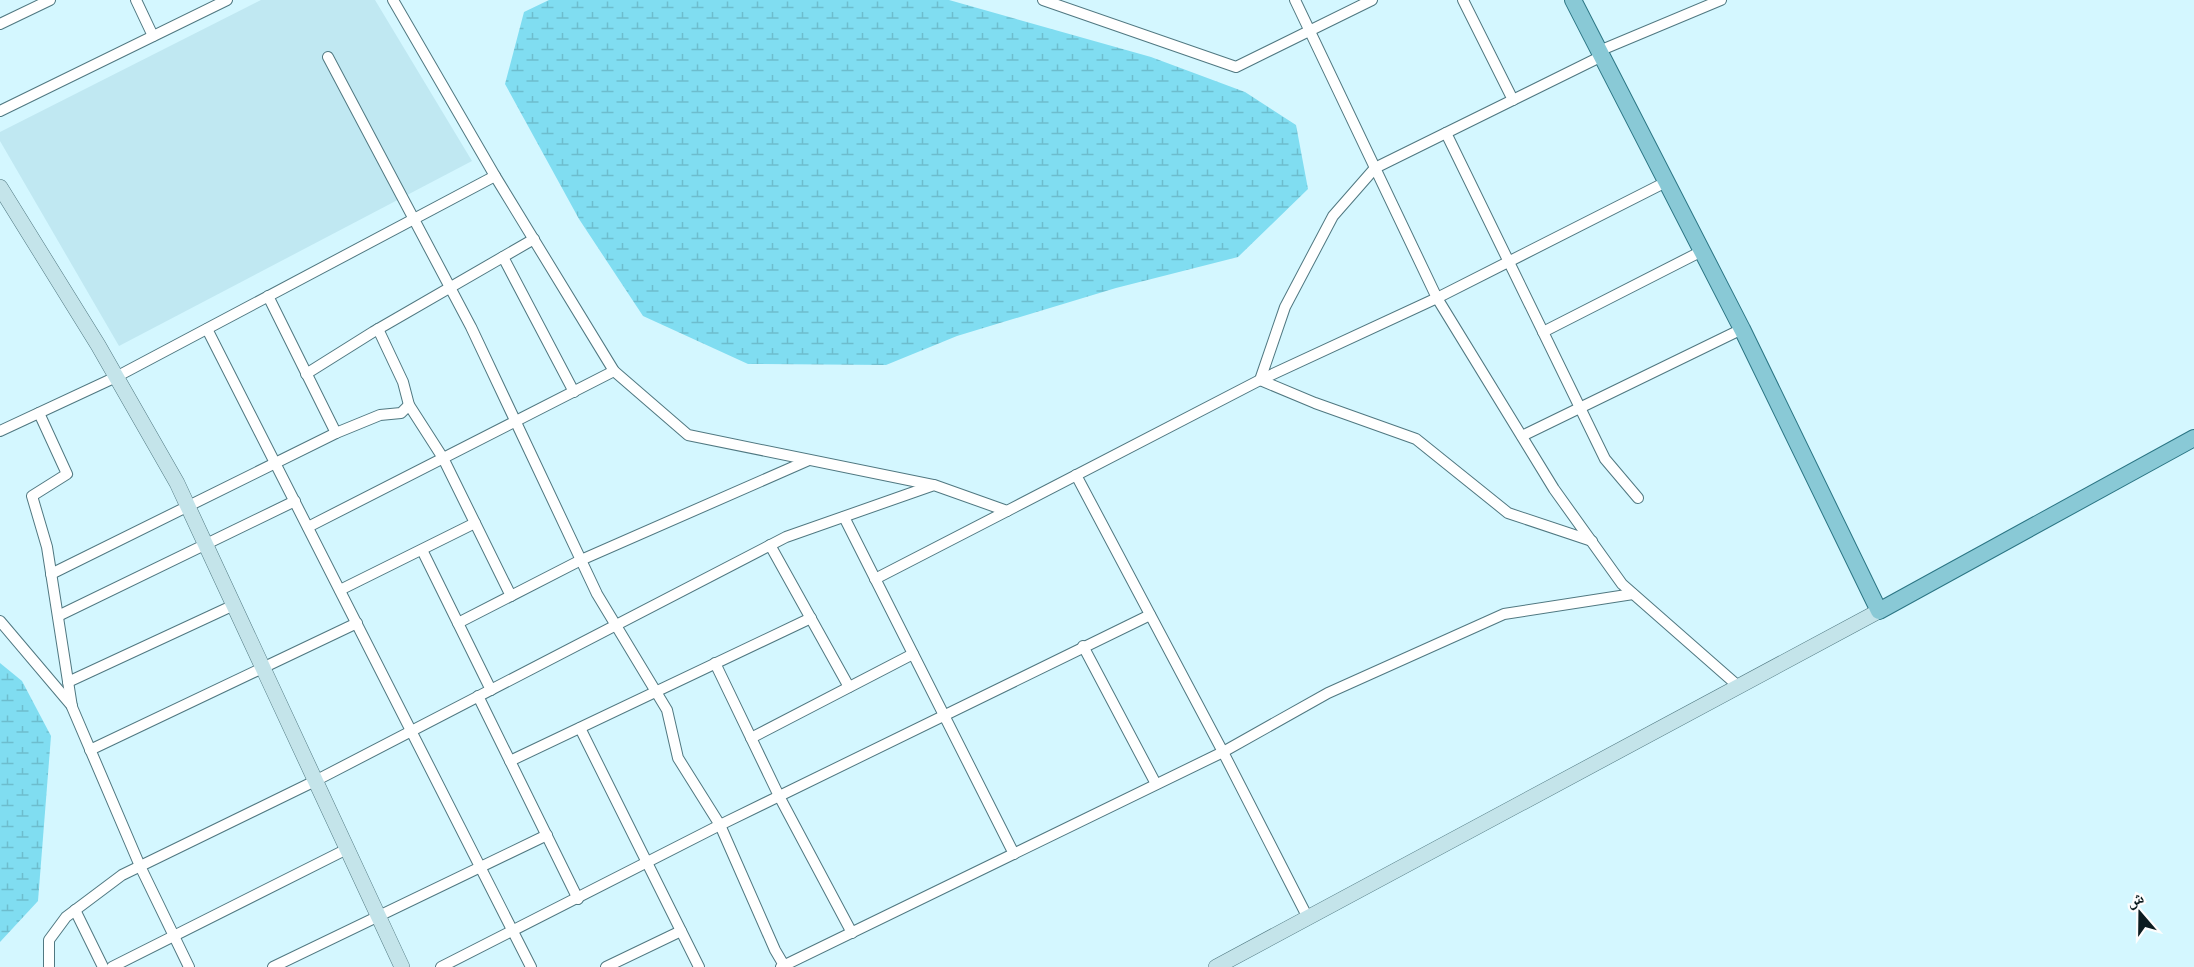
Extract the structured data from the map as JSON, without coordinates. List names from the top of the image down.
{
  "north": "top"
}
